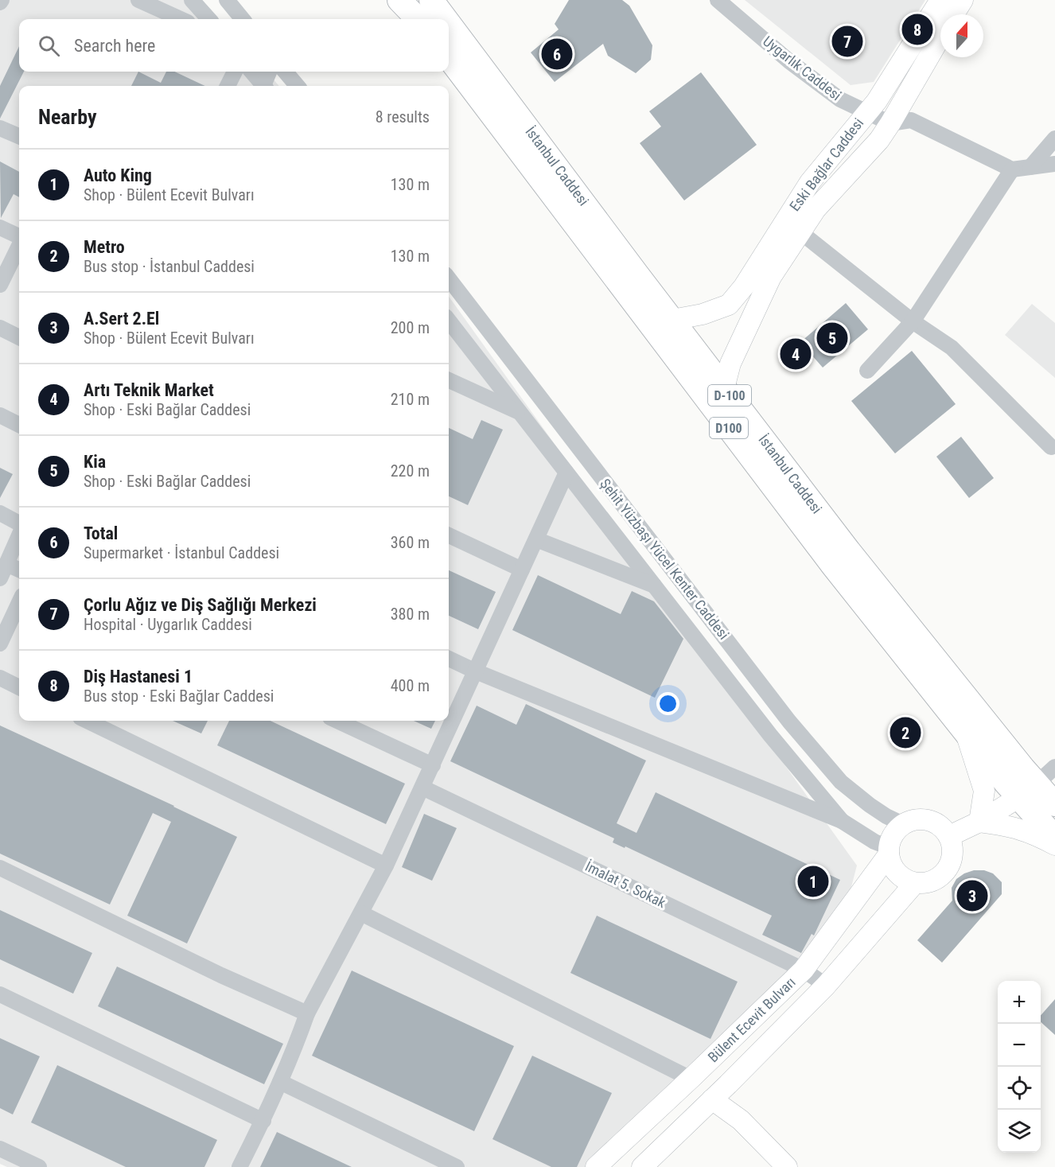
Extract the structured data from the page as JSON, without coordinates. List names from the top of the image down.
{
  "streets": {
    "highway": ["İstanbul Caddesi", "D-100", "D100"],
    "main road": ["Eski Bağlar Caddesi", "Bülent Ecevit Bulvarı"],
    "street": ["Uygarlık Caddesi", "Şehit Yüzbaşı Yücel Kenter Caddesi", "İmalat 5. Sokak"]
  },
  "crossings": [
    ["Uygarlık Caddesi", "Eski Bağlar Caddesi"],
    ["Eski Bağlar Caddesi", "İstanbul Caddesi"],
    ["Şehit Yüzbaşı Yücel Kenter Caddesi", "Bülent Ecevit Bulvarı"],
    ["İmalat 5. Sokak", "Bülent Ecevit Bulvarı"]
  ],
  "north": "top",
  "page": {
    "pins": [
      "8",
      "7",
      "6",
      "5",
      "4",
      "2",
      "1",
      "3"
    ],
    "search": "Search here",
    "heading": ["Nearby", "8 results"],
    "list": [
      {
        "mark": "1",
        "name": "Auto King",
        "note": "Shop · Bülent Ecevit Bulvarı",
        "value": "130 m"
      },
      {
        "mark": "2",
        "name": "Metro",
        "note": "Bus stop · İstanbul Caddesi",
        "value": "130 m"
      },
      {
        "mark": "3",
        "name": "A.Sert 2.El",
        "note": "Shop · Bülent Ecevit Bulvarı",
        "value": "200 m"
      },
      {
        "mark": "4",
        "name": "Artı Teknik Market",
        "note": "Shop · Eski Bağlar Caddesi",
        "value": "210 m"
      },
      {
        "mark": "5",
        "name": "Kia",
        "note": "Shop · Eski Bağlar Caddesi",
        "value": "220 m"
      },
      {
        "mark": "6",
        "name": "Total",
        "note": "Supermarket · İstanbul Caddesi",
        "value": "360 m"
      },
      {
        "mark": "7",
        "name": "Çorlu Ağız ve Diş Sağlığı Merkezi",
        "note": "Hospital · Uygarlık Caddesi",
        "value": "380 m"
      },
      {
        "mark": "8",
        "name": "Diş Hastanesi 1",
        "note": "Bus stop · Eski Bağlar Caddesi",
        "value": "400 m"
      }
    ],
    "map_buttons": ["+", "−"]
  }
}
